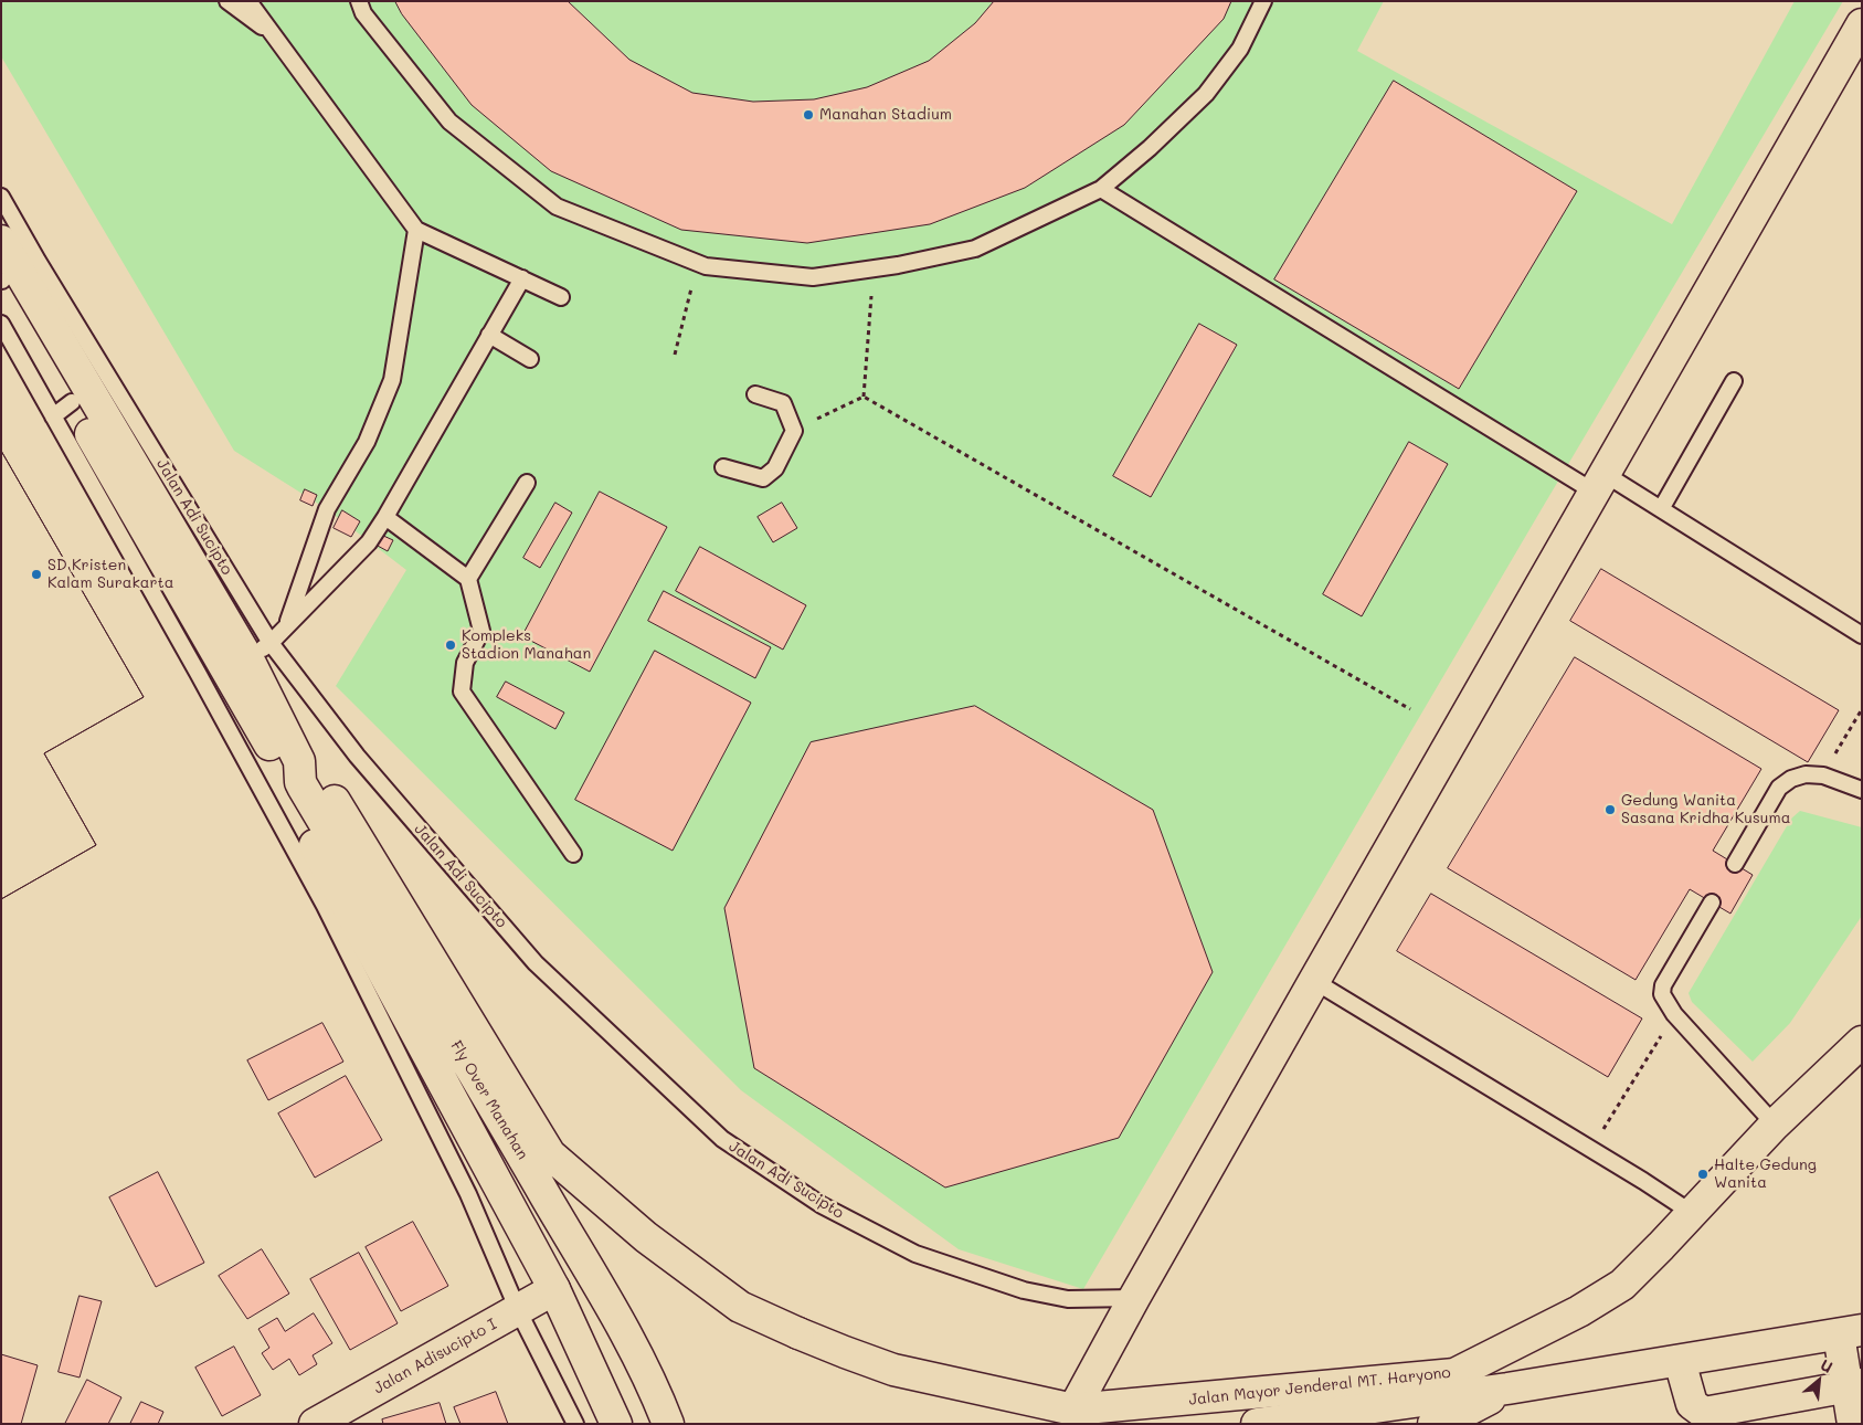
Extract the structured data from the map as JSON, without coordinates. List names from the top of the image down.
{
  "streets": {
    "main road": [
      "Jalan Adi Sucipto",
      "Fly Over Manahan",
      "Jalan Adisucipto I",
      "Jalan Mayor Jenderal MT. Haryono"
    ]
  },
  "crossings": [
    ["Jalan Adi Sucipto", "Fly Over Manahan"],
    ["Jalan Adi Sucipto", "Jalan Adisucipto I"],
    ["Jalan Adi Sucipto", "Jalan Mayor Jenderal MT. Haryono"]
  ],
  "places": [
    "Manahan Stadium",
    "SD Kristen Kalam Surakarta",
    "Kompleks Stadion Manahan",
    "Gedung Wanita Sasana Kridha Kusuma",
    "Halte Gedung Wanita"
  ],
  "north": "top right"
}
